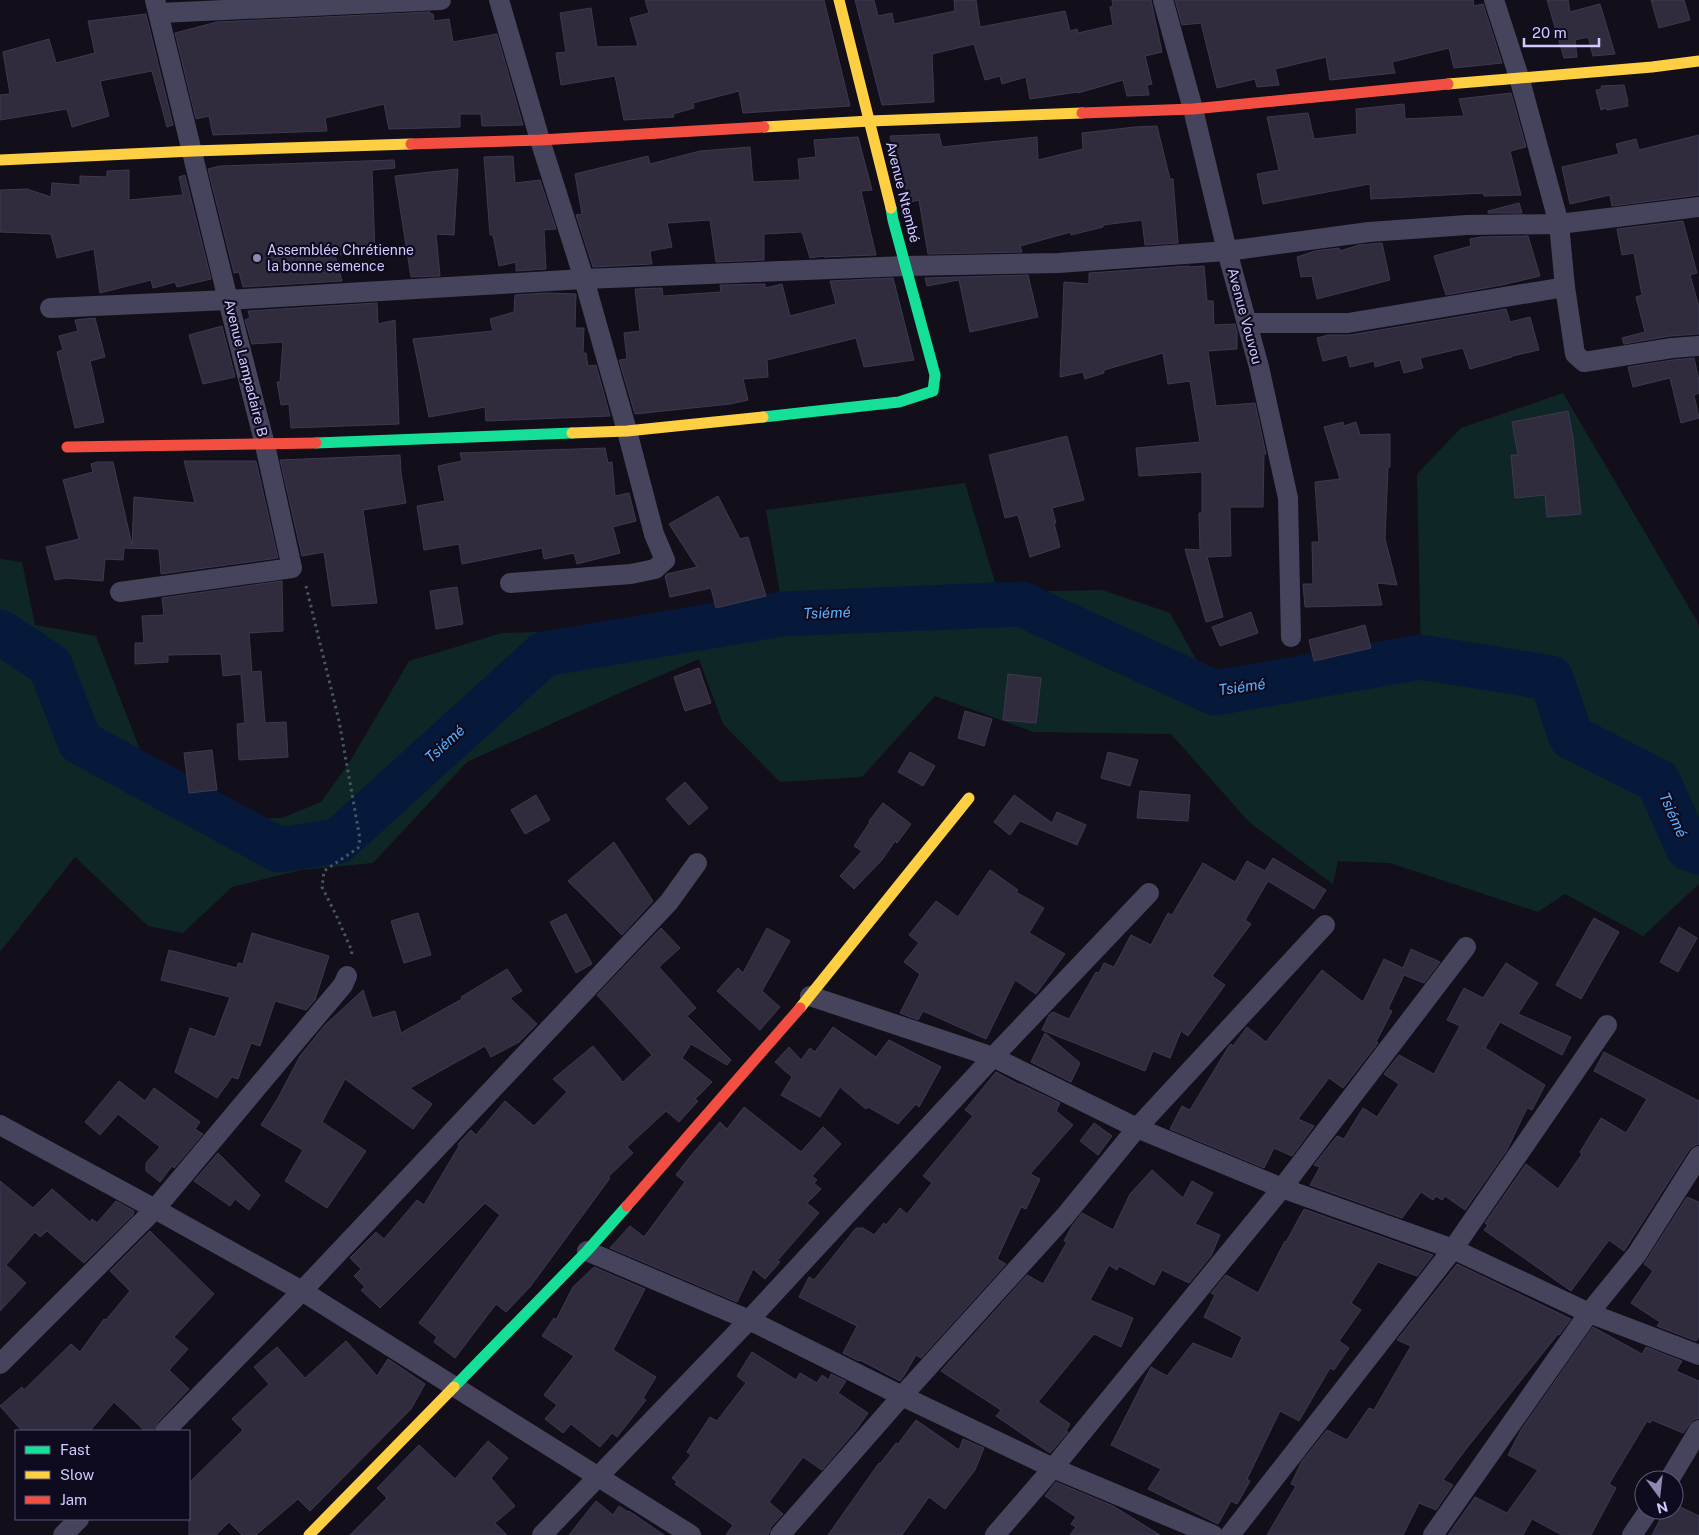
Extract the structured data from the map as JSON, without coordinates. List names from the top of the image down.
{
  "streets": {
    "street": ["Avenue Ntembé", "Avenue Vouvou", "Avenue Lampadaire B"]
  },
  "water": ["Tsiémé"],
  "places": ["Assemblée Chrétienne la bonne semence"],
  "legend": ["Fast", "Slow", "Jam"],
  "scale_bar": "20 m",
  "north": "bottom"
}
